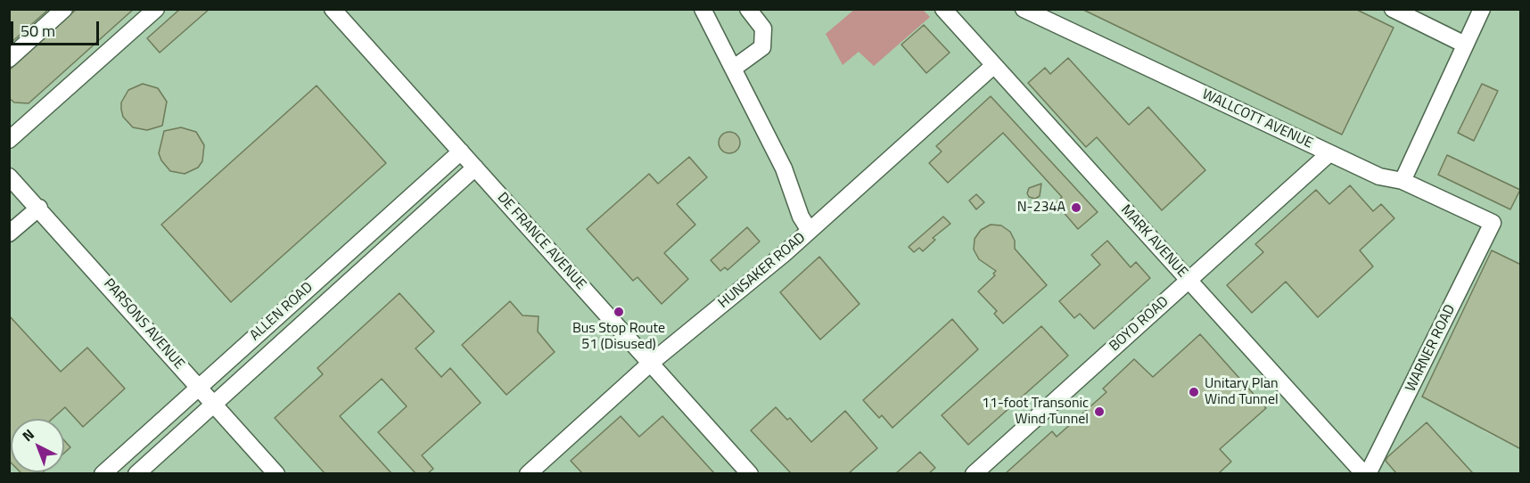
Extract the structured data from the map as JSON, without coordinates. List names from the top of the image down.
{
  "streets": {
    "street": [
      "WALLCOTT AVENUE",
      "DE FRANCE AVENUE",
      "MARK AVENUE",
      "HUNSAKER ROAD",
      "ALLEN ROAD",
      "PARSONS AVENUE",
      "BOYD ROAD",
      "WARNER ROAD"
    ]
  },
  "crossings": [
    ["WALLCOTT AVENUE", "BOYD ROAD"],
    ["WALLCOTT AVENUE", "WARNER ROAD"],
    ["DE FRANCE AVENUE", "HUNSAKER ROAD"],
    ["DE FRANCE AVENUE", "ALLEN ROAD"],
    ["MARK AVENUE", "HUNSAKER ROAD"],
    ["MARK AVENUE", "BOYD ROAD"],
    ["ALLEN ROAD", "PARSONS AVENUE"]
  ],
  "places": [
    "N-234A",
    "Bus Stop Route 51 (Disused)",
    "Unitary Plan Wind Tunnel",
    "11-foot Transonic Wind Tunnel"
  ],
  "scale_bar": "50 m",
  "north": "top left"
}
